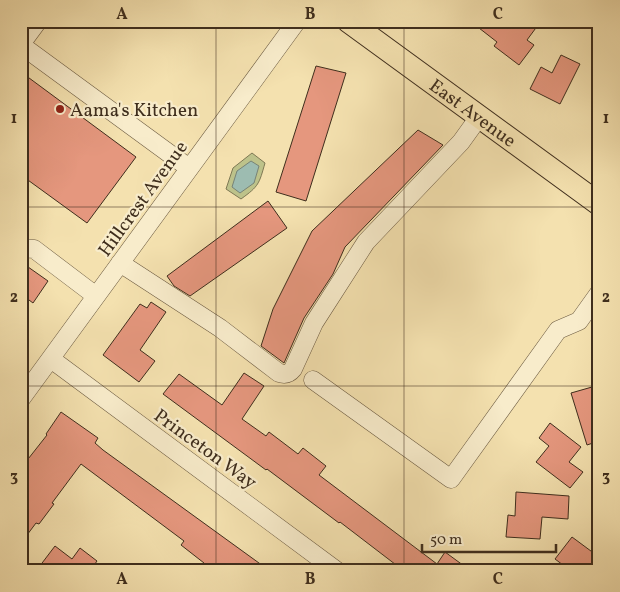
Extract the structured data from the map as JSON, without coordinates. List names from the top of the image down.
{
  "streets": {
    "main road": ["East Avenue"],
    "street": ["Hillcrest Avenue", "Princeton Way"]
  },
  "crossings": [
    ["Hillcrest Avenue", "Princeton Way"]
  ],
  "places": ["Aama's Kitchen"],
  "scale_bar": "50 m",
  "grid": {
    "columns": ["A", "B", "C"],
    "rows": ["1", "2", "3"]
  }
}
